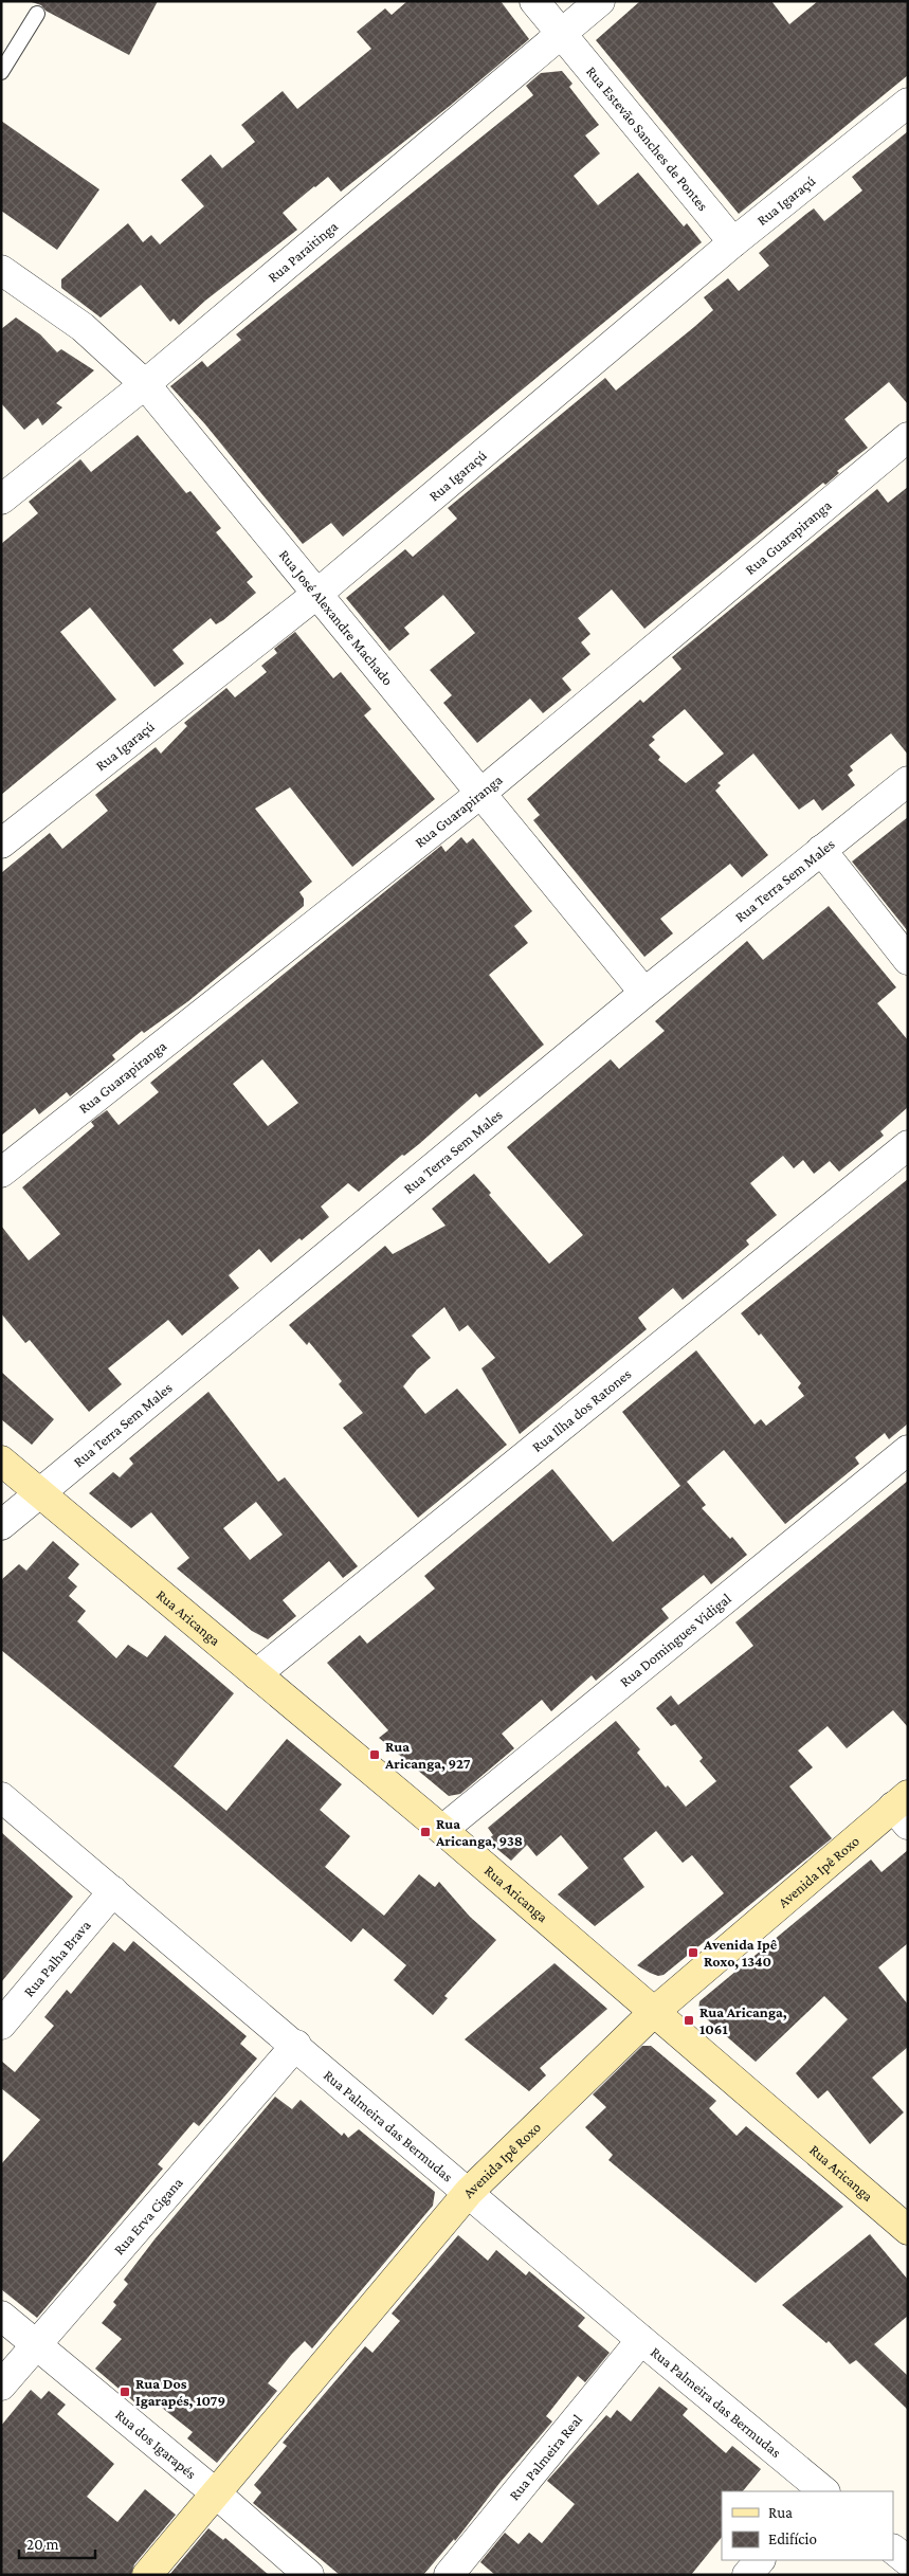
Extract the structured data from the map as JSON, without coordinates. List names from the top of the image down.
{
  "streets": {
    "street": [
      "Rua Estevão Sanches de Pontes",
      "Rua Igaraçú",
      "Rua Paraitinga",
      "Rua Guarapiranga",
      "Rua José Alexandre Machado",
      "Rua Terra Sem Males",
      "Rua Ilha dos Ratones",
      "Rua Aricanga",
      "Rua Domingues Vidigal",
      "Avenida Ipê Roxo",
      "Rua Palha Brava",
      "Rua Palmeira das Bermudas",
      "Rua Erva Cigana",
      "Rua dos Igarapés",
      "Rua Palmeira Real"
    ]
  },
  "crossings": [
    ["Rua Estevão Sanches de Pontes", "Rua Igaraçú"],
    ["Rua Estevão Sanches de Pontes", "Rua Paraitinga"],
    ["Rua Igaraçú", "Rua José Alexandre Machado"],
    ["Rua Paraitinga", "Rua José Alexandre Machado"],
    ["Rua Guarapiranga", "Rua José Alexandre Machado"],
    ["Rua José Alexandre Machado", "Rua Terra Sem Males"],
    ["Rua Terra Sem Males", "Rua Aricanga"],
    ["Rua Ilha dos Ratones", "Rua Aricanga"],
    ["Rua Aricanga", "Rua Domingues Vidigal"],
    ["Rua Aricanga", "Avenida Ipê Roxo"],
    ["Avenida Ipê Roxo", "Rua Palmeira das Bermudas"],
    ["Avenida Ipê Roxo", "Rua dos Igarapés"],
    ["Rua Palha Brava", "Rua Palmeira das Bermudas"],
    ["Rua Palmeira das Bermudas", "Rua Erva Cigana"],
    ["Rua Palmeira das Bermudas", "Rua Palmeira Real"],
    ["Rua Erva Cigana", "Rua dos Igarapés"]
  ],
  "places": {
    "transit": [
      "Rua Aricanga, 927",
      "Rua Aricanga, 938",
      "Avenida Ipê Roxo, 1340",
      "Rua Aricanga, 1061",
      "Rua Dos Igarapés, 1079"
    ]
  },
  "legend": ["Rua", "Edifício"],
  "scale_bar": "20 m"
}
